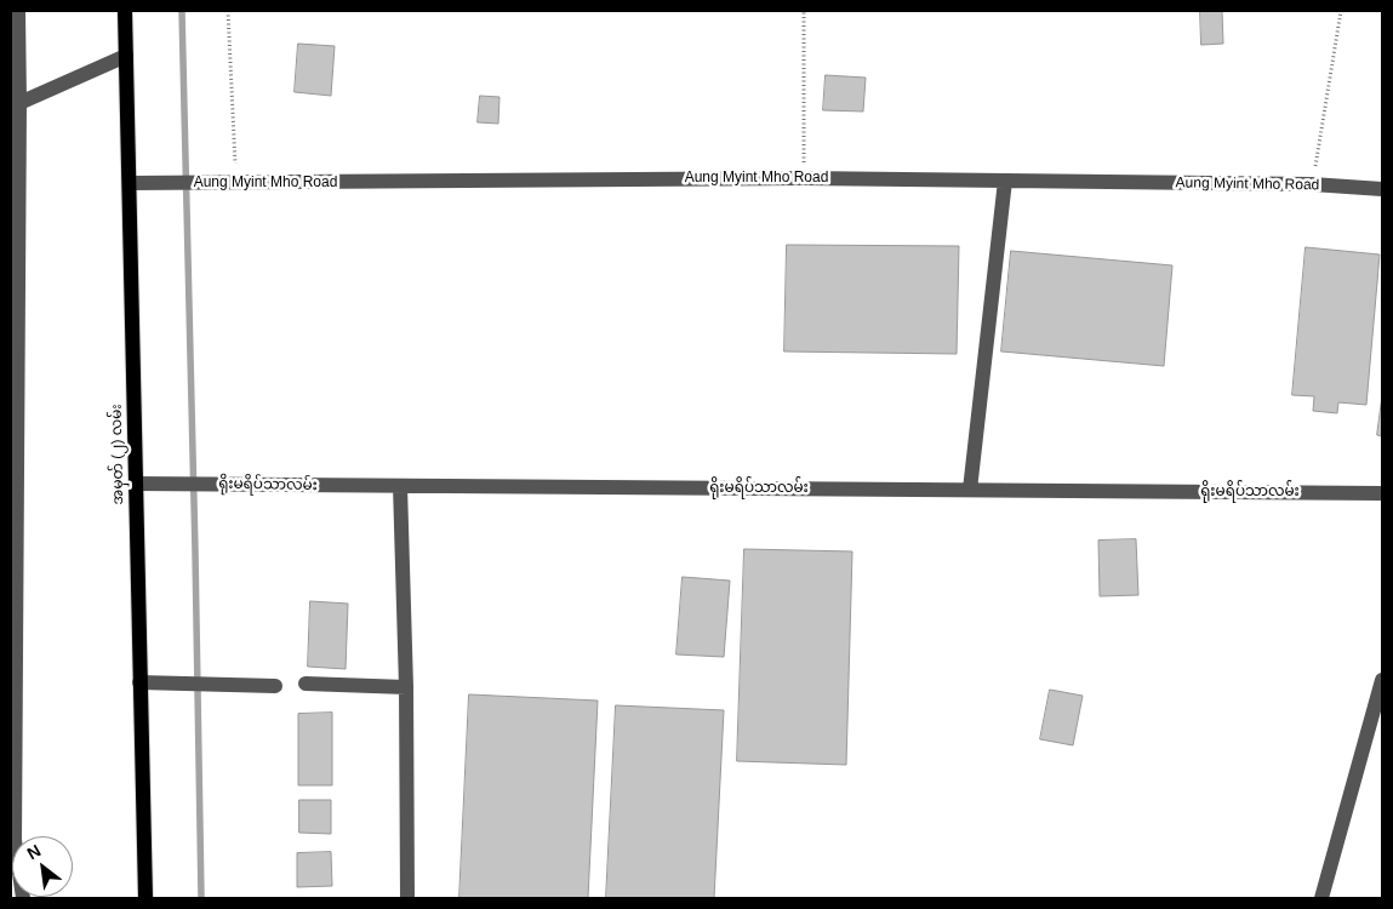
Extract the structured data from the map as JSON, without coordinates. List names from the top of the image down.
{
  "streets": {
    "main road": ["အမှတ် (၂) လမ်း"],
    "street": ["Aung Myint Mho Road", "ရိုးမရိပ်သာလမ်း"]
  },
  "crossings": [
    ["Aung Myint Mho Road", "အမှတ် (၂) လမ်း"],
    ["အမှတ် (၂) လမ်း", "ရိုးမရိပ်သာလမ်း"]
  ],
  "north": "top left"
}
